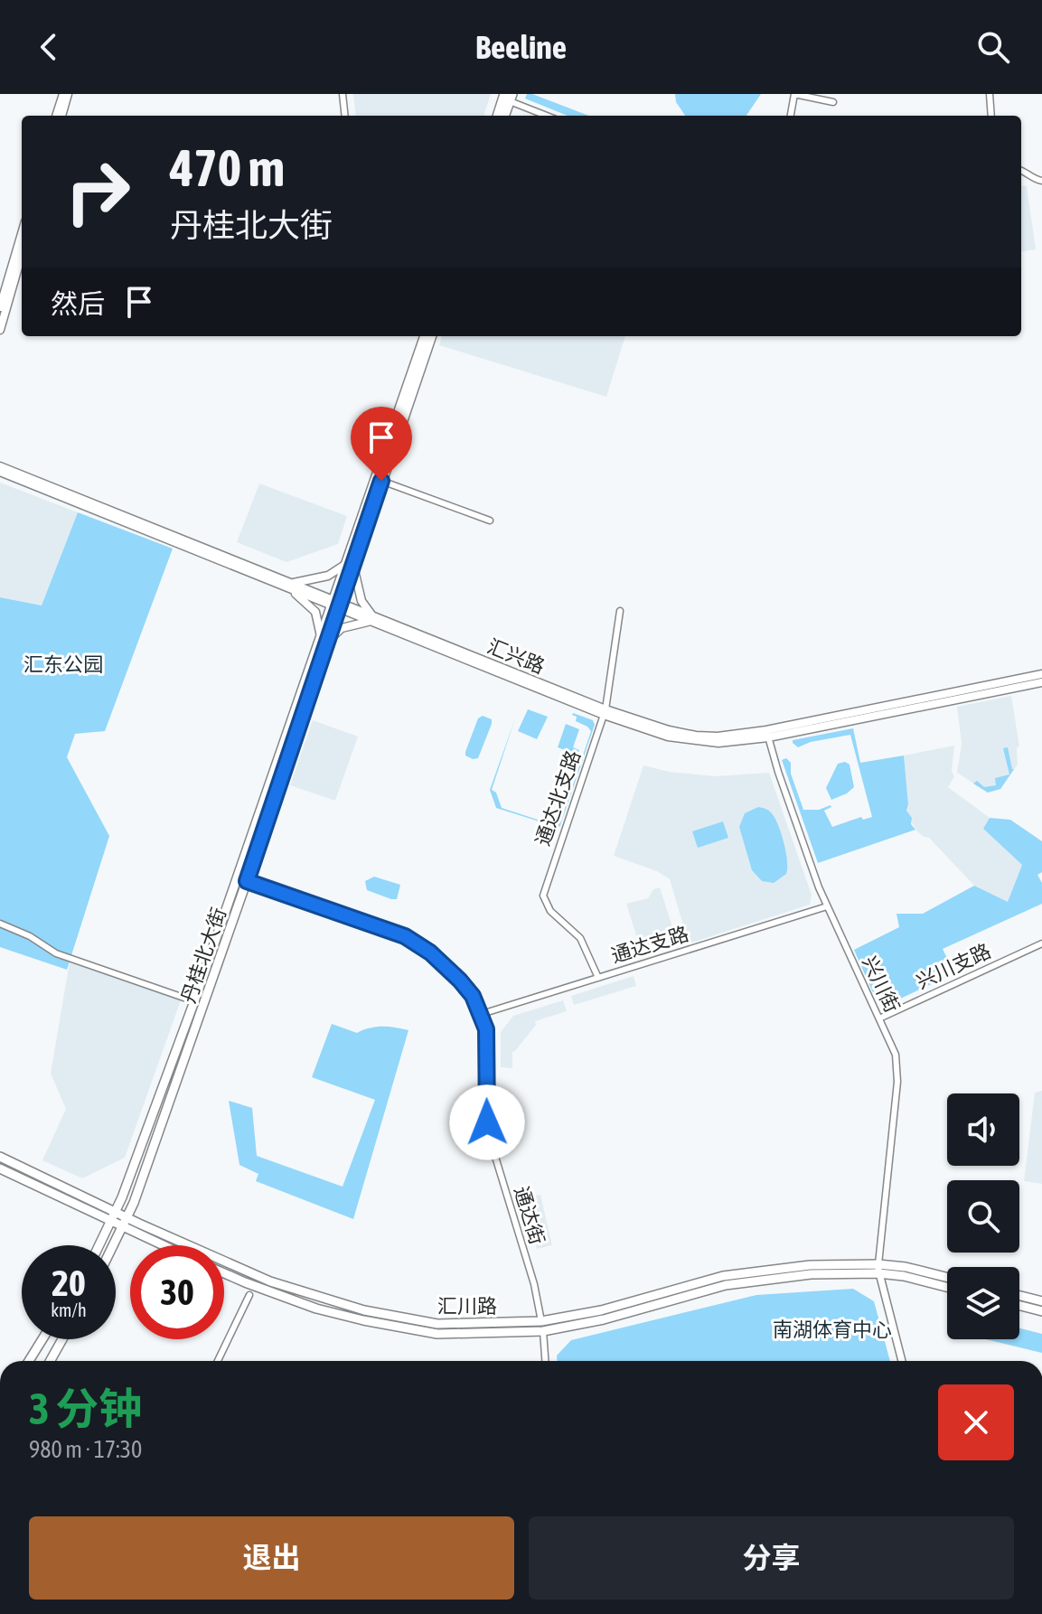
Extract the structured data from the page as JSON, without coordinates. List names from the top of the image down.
{
  "streets": {
    "main road": ["汇兴路", "丹桂北大街", "汇川路"],
    "street": [
      "通达北支路",
      "通达支路",
      "兴川支路",
      "兴川街",
      "通达街"
    ]
  },
  "crossings": [
    ["汇兴路", "通达北支路"],
    ["汇兴路", "丹桂北大街"],
    ["汇兴路", "兴川街"],
    ["通达北支路", "通达支路"],
    ["通达支路", "兴川街"],
    ["通达支路", "通达街"],
    ["丹桂北大街", "通达街"],
    ["丹桂北大街", "汇川路"],
    ["兴川支路", "兴川街"],
    ["兴川街", "汇川路"],
    ["通达街", "汇川路"]
  ],
  "parks": ["汇东公园", "南湖体育中心"],
  "page": {
    "header": "Beeline",
    "turn": ["470 m", "丹桂北大街"],
    "then": "然后",
    "speed": "20 km/h",
    "limit": "30",
    "heading": ["3 分钟", "980 m · 17:30"],
    "buttons": ["退出", "分享"]
  }
}
